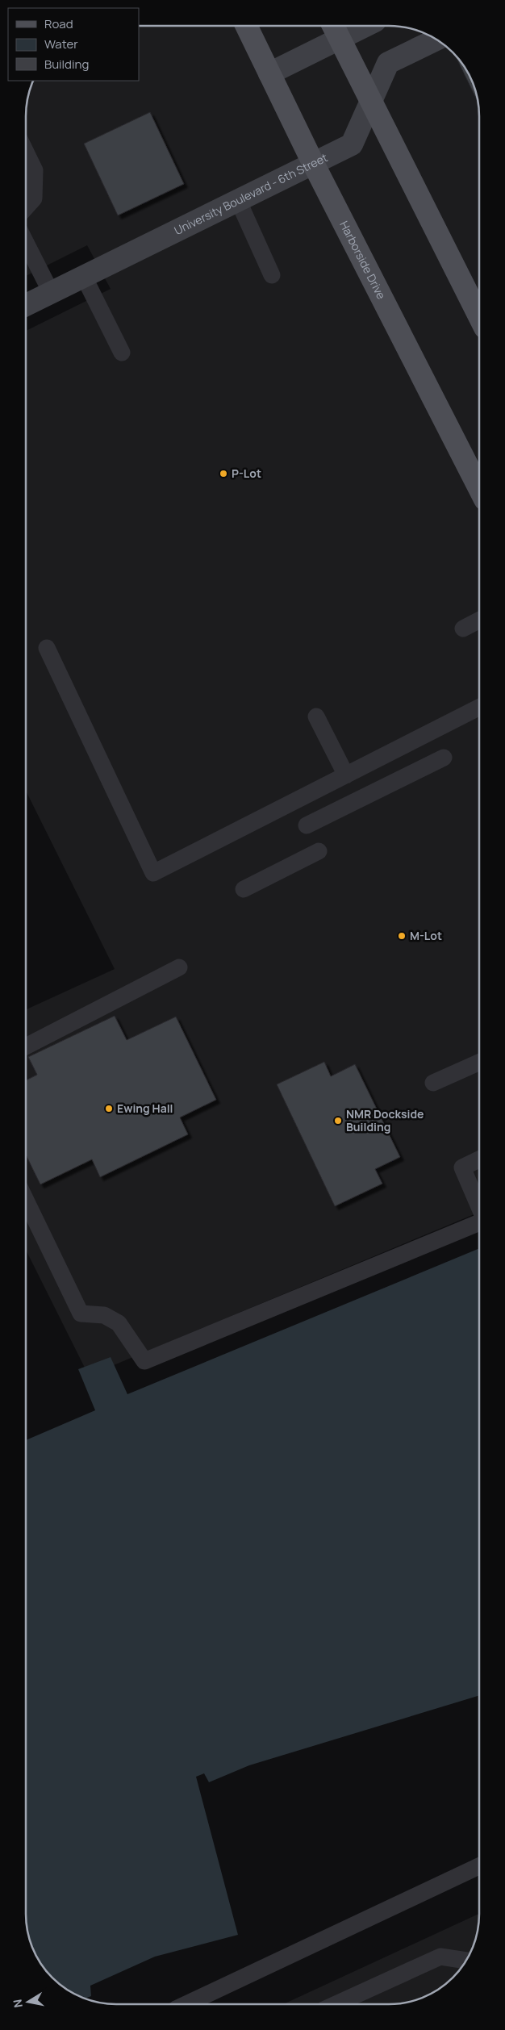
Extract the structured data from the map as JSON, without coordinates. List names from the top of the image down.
{
  "streets": {
    "main road": ["Harborside Drive"],
    "street": ["University Boulevard - 6th Street"]
  },
  "crossings": [
    ["University Boulevard - 6th Street", "Harborside Drive"]
  ],
  "places": [
    "P-Lot",
    "M-Lot",
    "Ewing Hall",
    "NMR Dockside Building"
  ],
  "legend": ["Road", "Water", "Building"],
  "north": "left"
}
